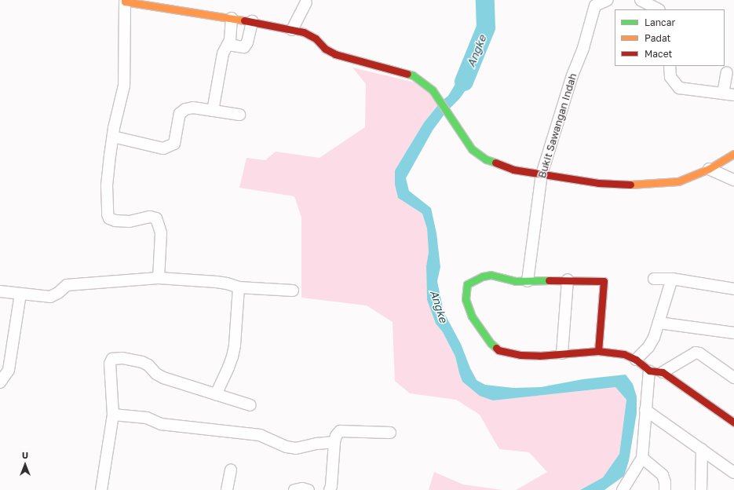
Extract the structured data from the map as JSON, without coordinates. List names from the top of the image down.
{
  "streets": {
    "street": ["Bukit Sawangan Indah"]
  },
  "water": ["Angke"],
  "legend": ["Lancar", "Padat", "Macet"],
  "north": "top"
}
